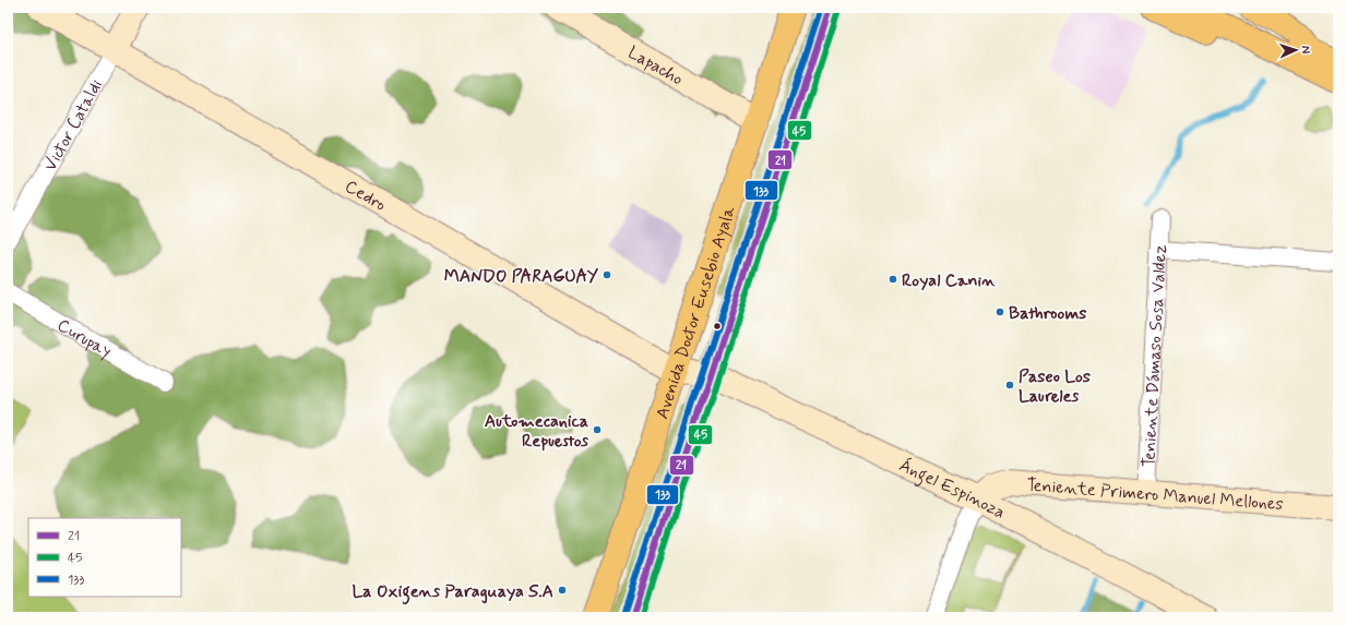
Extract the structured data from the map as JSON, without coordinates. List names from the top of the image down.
{
  "streets": {
    "highway": ["Avenida Doctor Eusebio Ayala"],
    "street": [
      "Lapacho",
      "Victor Cataldi",
      "Cedro",
      "Curupay",
      "Teniente Dámaso Sosa Valdez",
      "Ángel Espinoza",
      "Teniente Primero Manuel Mellones"
    ]
  },
  "crossings": [
    ["Lapacho", "Avenida Doctor Eusebio Ayala"],
    ["Victor Cataldi", "Cedro"],
    ["Cedro", "Avenida Doctor Eusebio Ayala"],
    ["Cedro", "Ángel Espinoza"],
    ["Avenida Doctor Eusebio Ayala", "Ángel Espinoza"],
    ["Teniente Dámaso Sosa Valdez", "Teniente Primero Manuel Mellones"],
    ["Ángel Espinoza", "Teniente Primero Manuel Mellones"]
  ],
  "places": [
    "MANDO PARAGUAY",
    "Royal Canin",
    "Bathrooms",
    "Paseo Los Laureles",
    "Automecanica Repuestos",
    "La Oxigens Paraguaya S.A"
  ],
  "lines": ["transit line 21", "transit line 133", "transit line 45"],
  "legend": ["21", "45", "133"],
  "north": "right"
}
